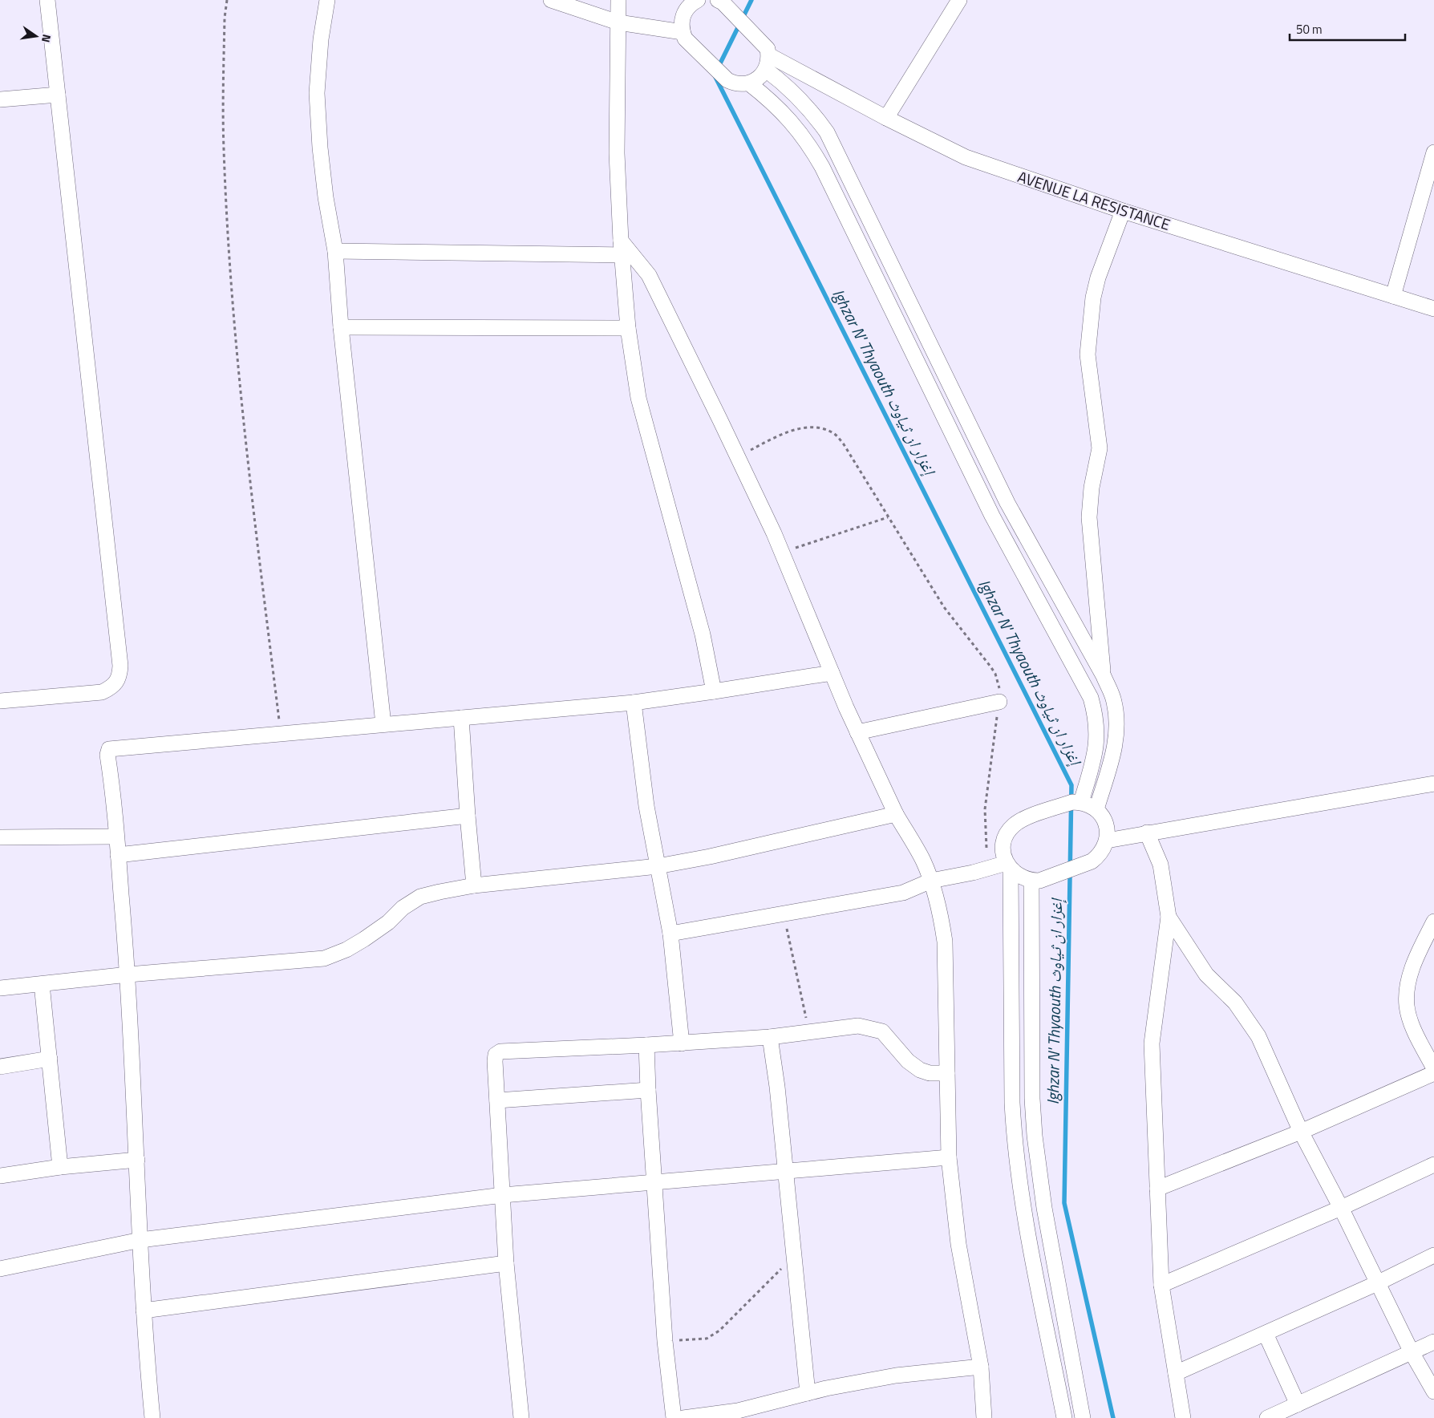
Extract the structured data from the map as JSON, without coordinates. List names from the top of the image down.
{
  "streets": {
    "street": ["AVENUE LA RESISTANCE"]
  },
  "water": ["Ighzar N' Thyaouth إغزار ان ثياوث"],
  "scale_bar": "50 m",
  "north": "right"
}
